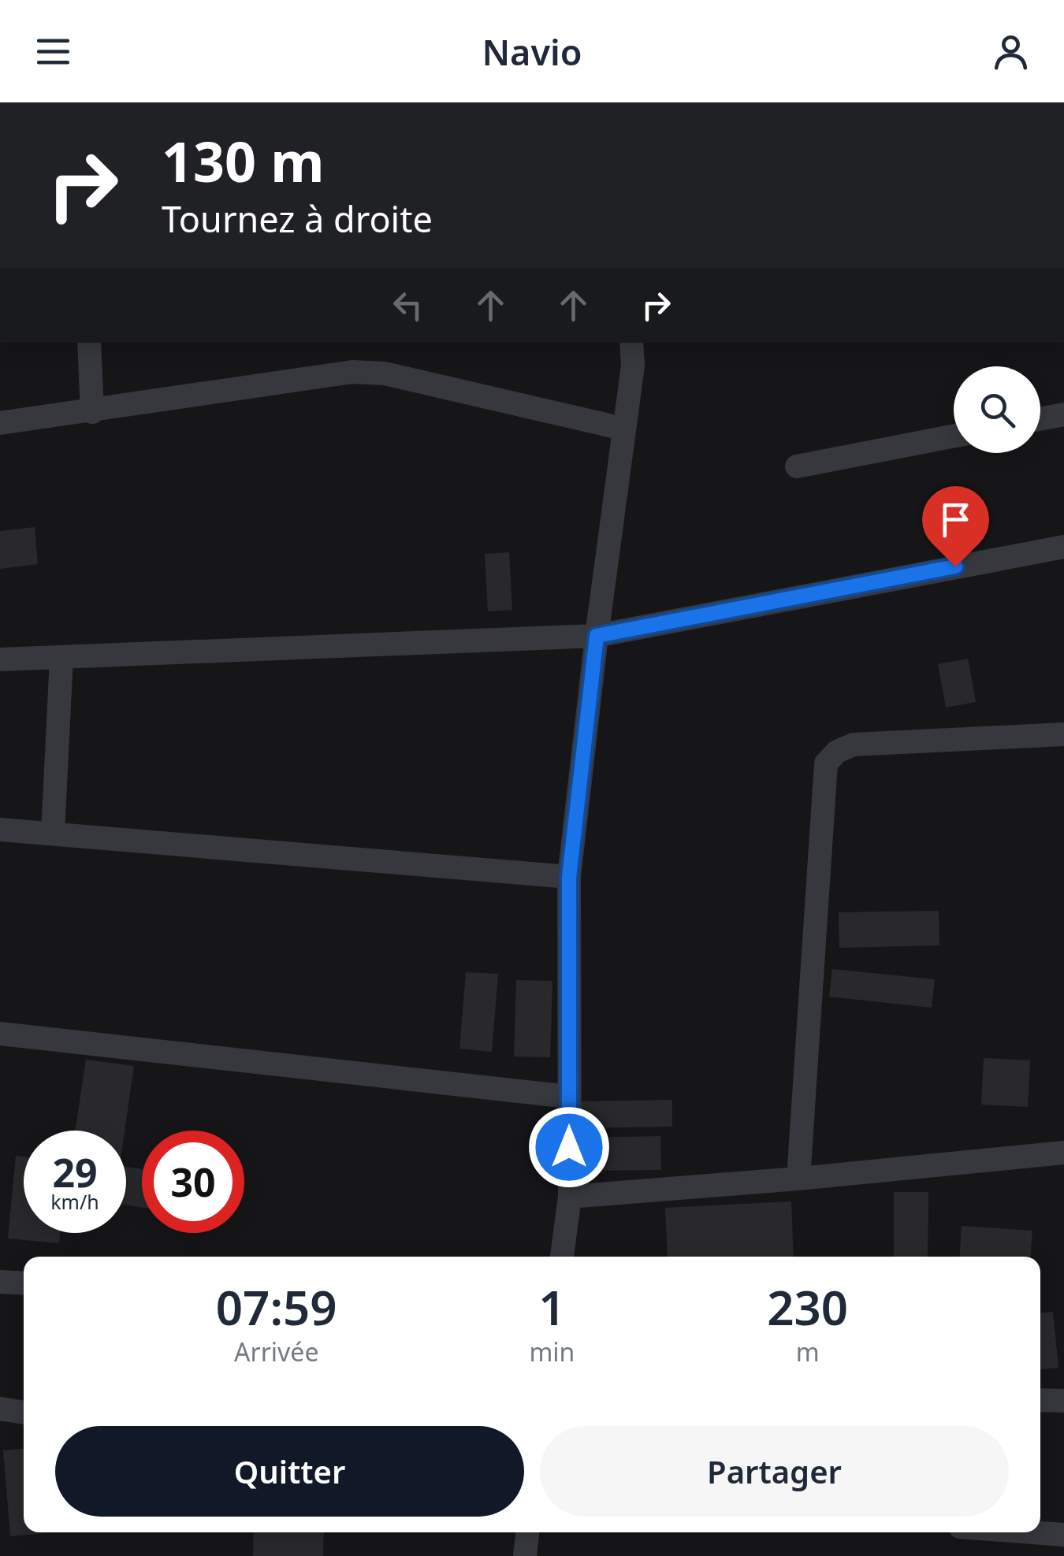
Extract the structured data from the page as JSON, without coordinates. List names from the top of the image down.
{
  "page": {
    "header": "Navio",
    "turn": ["130 m", "Tournez à droite"],
    "speed": "29 km/h",
    "limit": "30",
    "eta": [
      "07:59",
      "Arrivée",
      "1",
      "min",
      "230",
      "m"
    ],
    "buttons": ["Quitter", "Partager"]
  }
}
